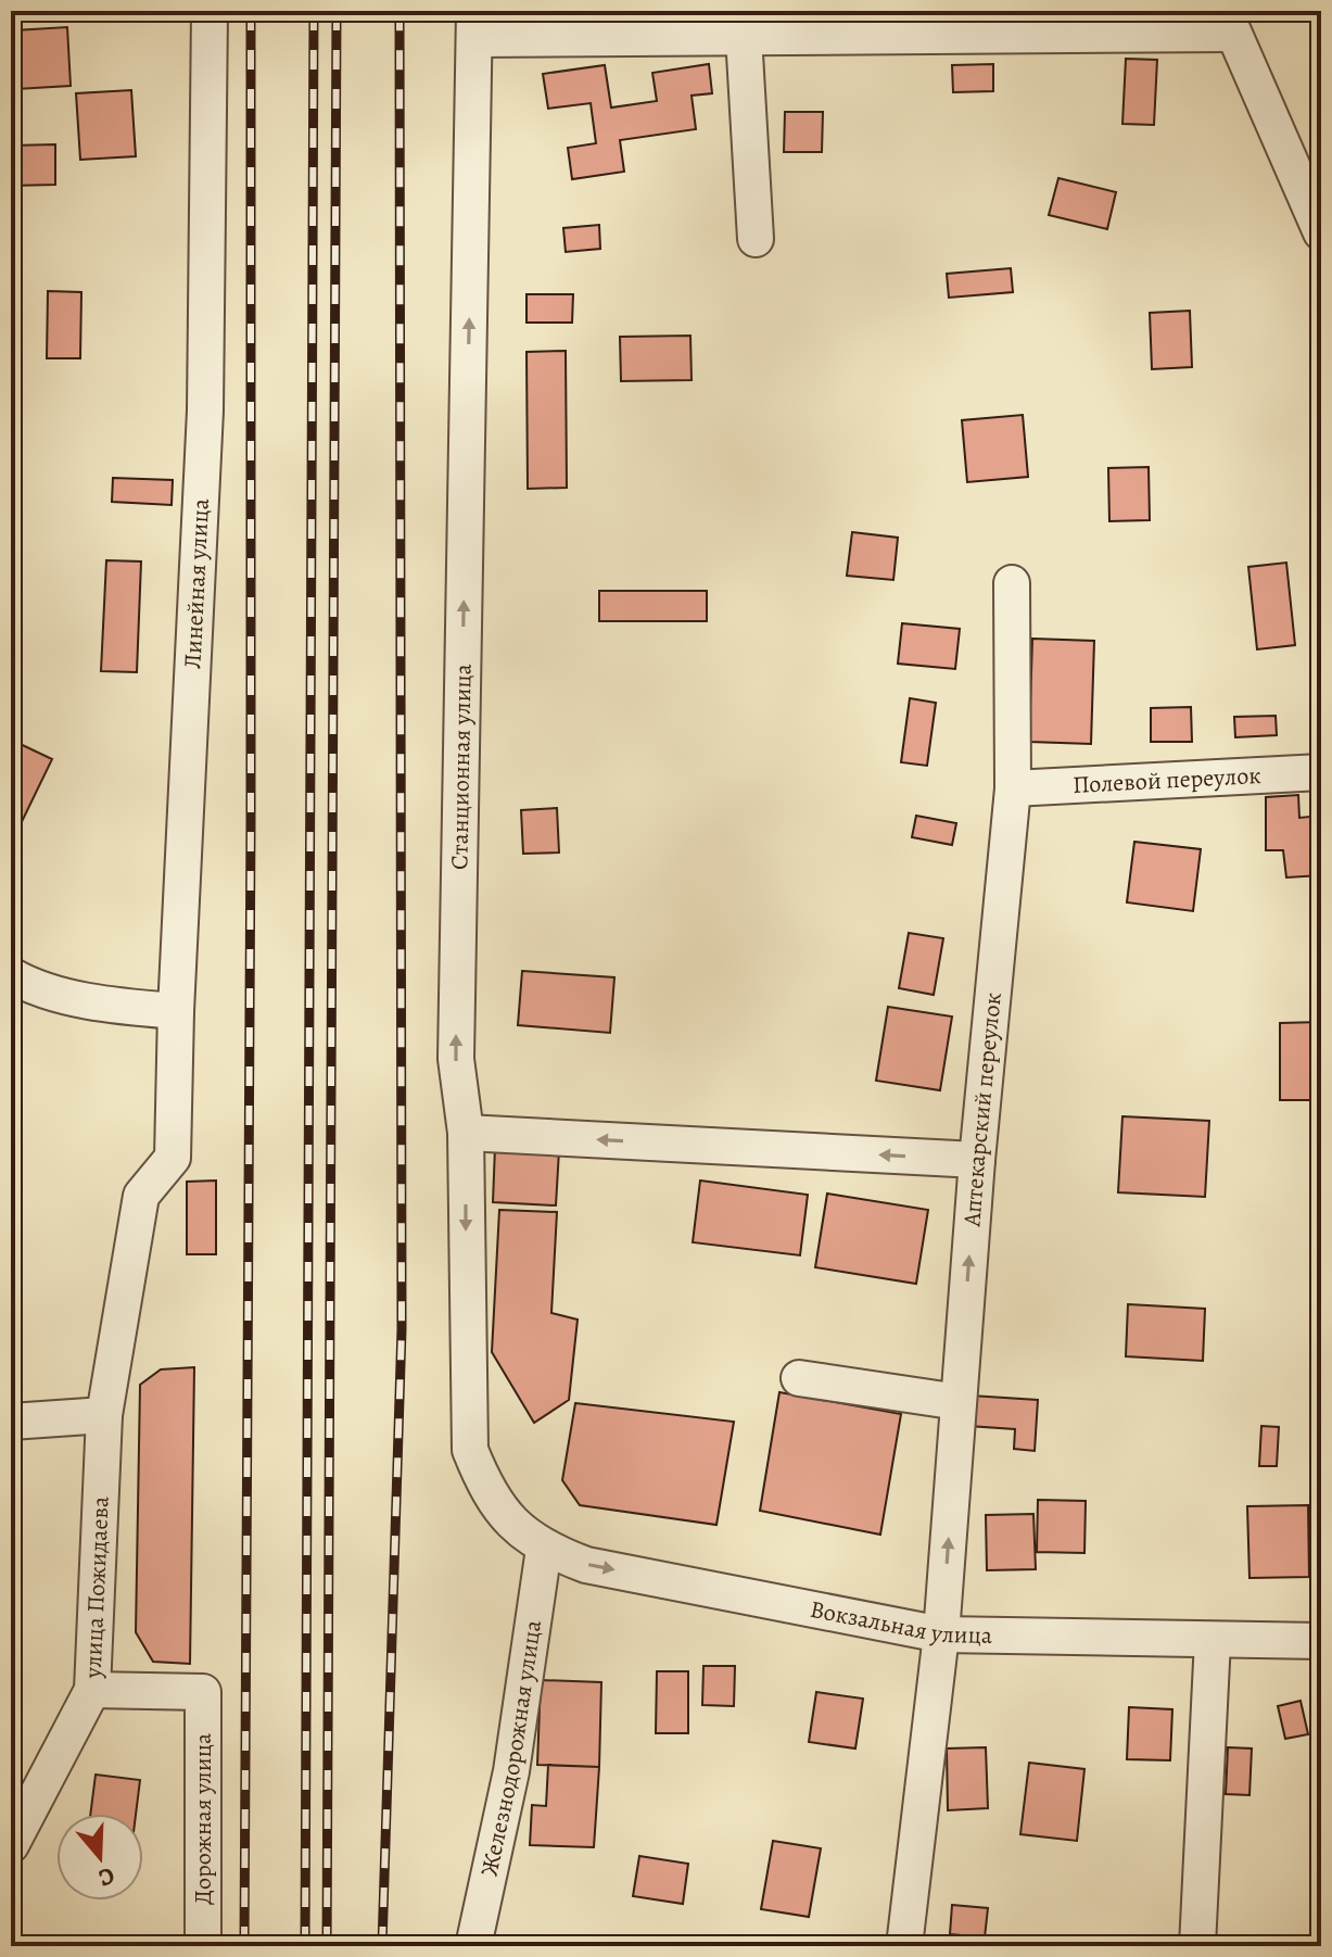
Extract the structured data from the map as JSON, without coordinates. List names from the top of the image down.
{
  "streets": {
    "street": [
      "Линейная улица",
      "Станционная улица",
      "Полевой переулок",
      "Аптекарский переулок",
      "улица Пожидаева",
      "Вокзальная улица",
      "Железнодорожная улица",
      "Дорожная улица"
    ]
  },
  "crossings": [
    ["Линейная улица", "улица Пожидаева"],
    ["Станционная улица", "Вокзальная улица"],
    ["Полевой переулок", "Аптекарский переулок"],
    ["Аптекарский переулок", "Вокзальная улица"],
    ["улица Пожидаева", "Дорожная улица"],
    ["Вокзальная улица", "Железнодорожная улица"]
  ],
  "north": "bottom"
}
